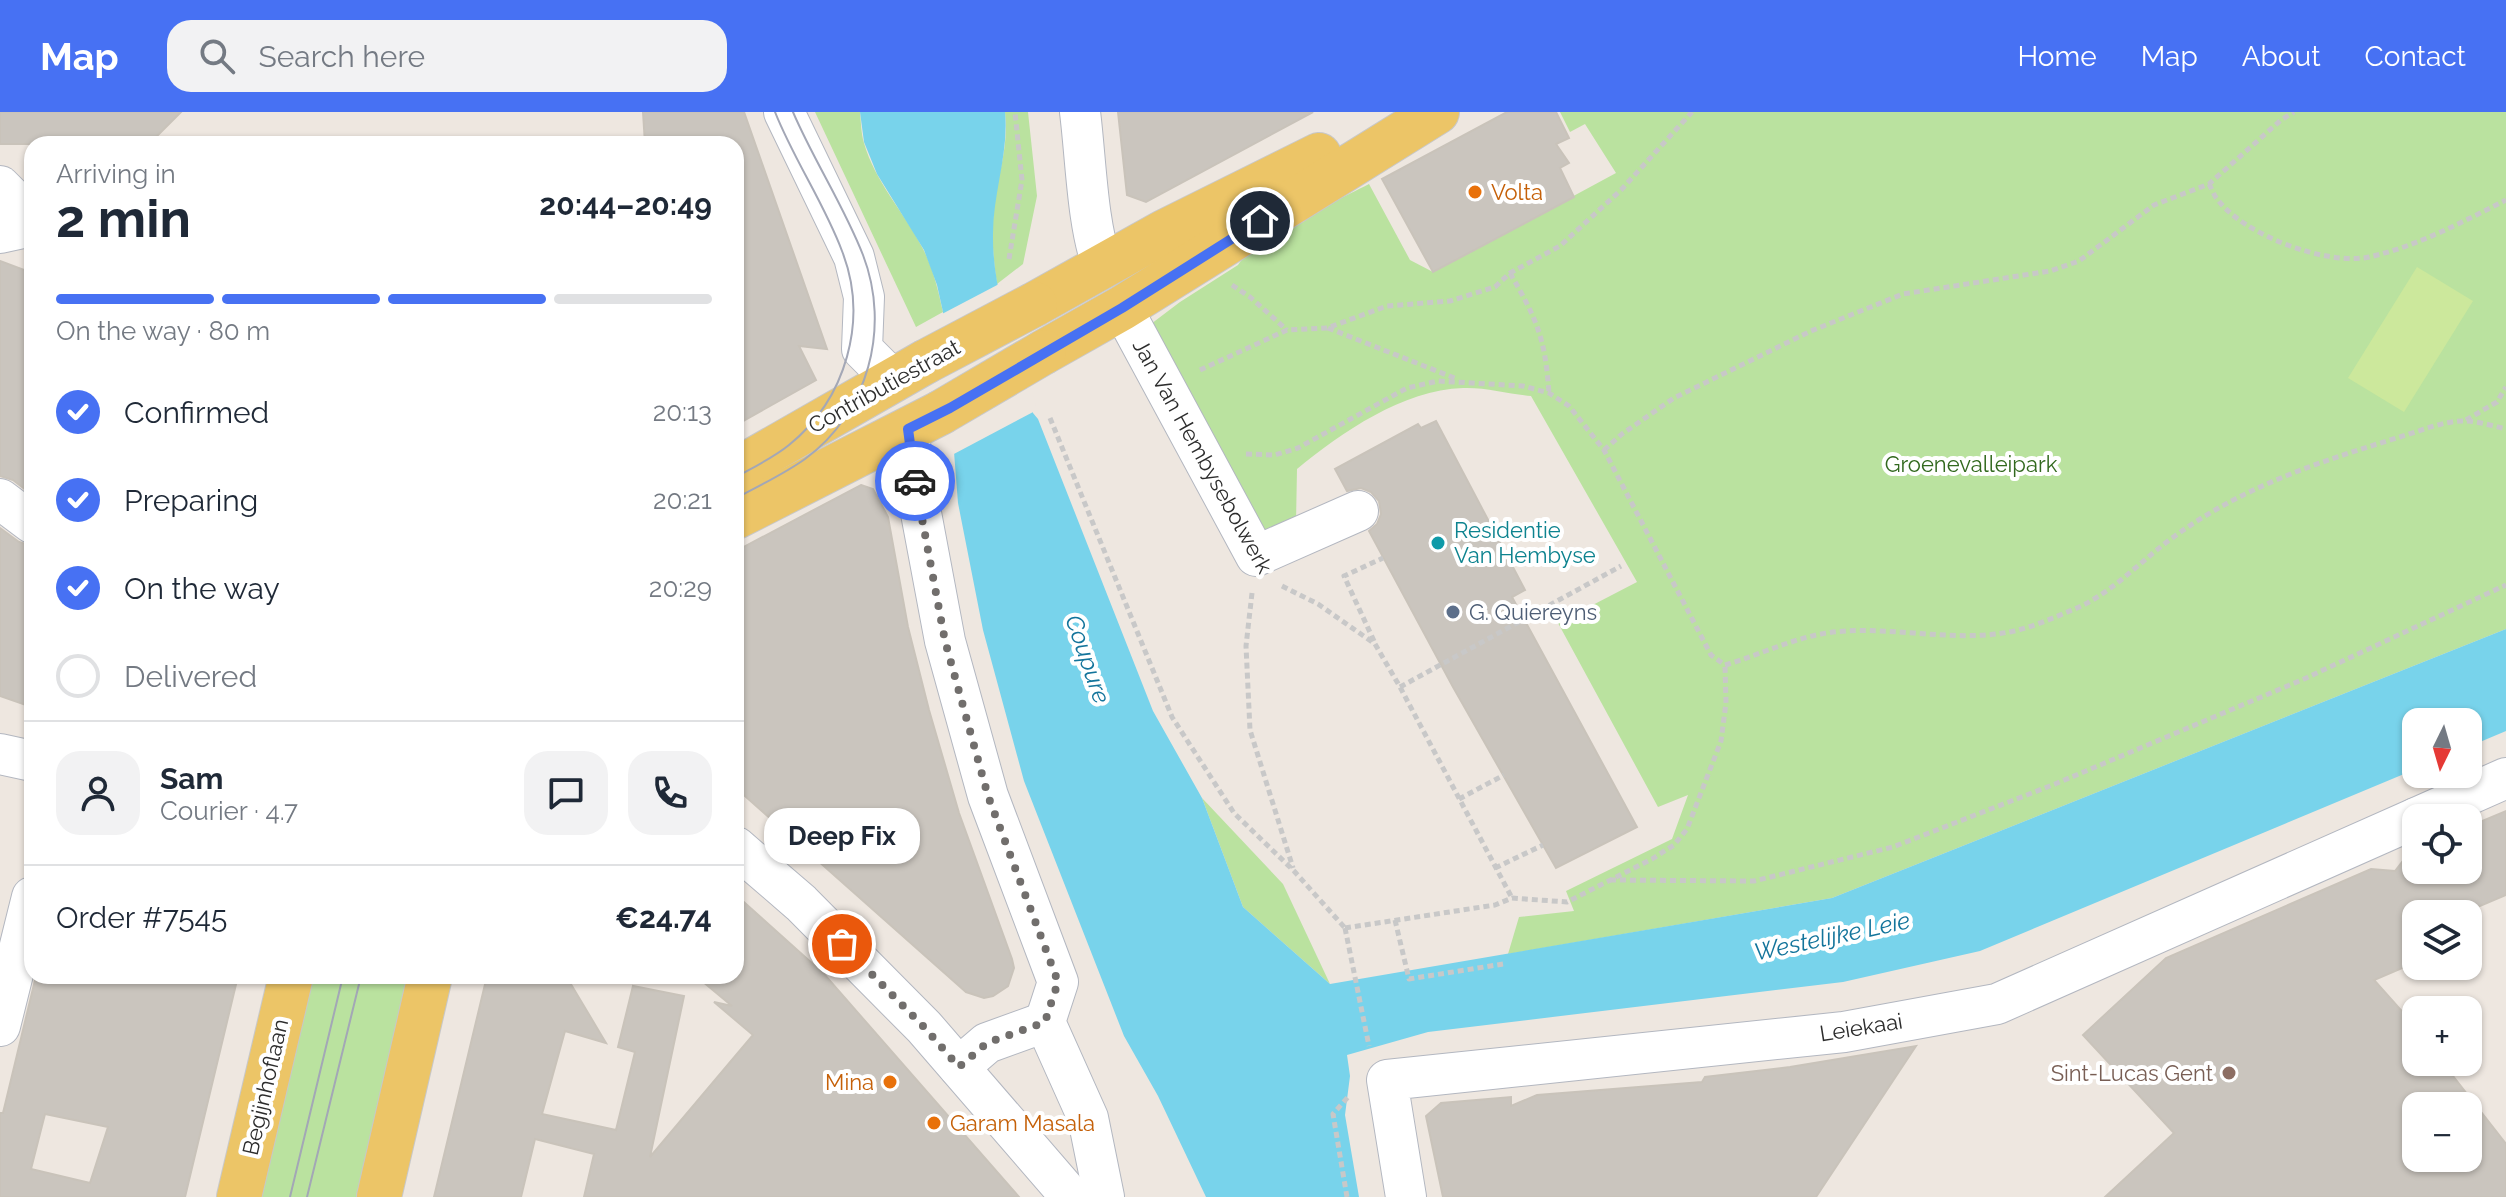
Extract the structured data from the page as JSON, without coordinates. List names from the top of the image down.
{
  "streets": {
    "main road": ["Contributiestraat", "Begijnhoflaan"],
    "street": ["Jan Van Hembysebolwerk", "Leiekaai"]
  },
  "crossings": [
    ["Contributiestraat", "Jan Van Hembysebolwerk"]
  ],
  "water": ["Coupure", "Westelijke Leie"],
  "parks": ["Groenevalleipark"],
  "places": [
    "Volta",
    "Residentie Van Hembyse",
    "G. Quiereyns",
    "Deep Fix",
    "Sint-Lucas Gent",
    "Mina",
    "Garam Masala"
  ],
  "north": "bottom",
  "page": {
    "header": "Map",
    "search": "Search here",
    "nav": [
      "Home",
      "Map",
      "About",
      "Contact"
    ],
    "heading": ["2 min", "Arriving in", "20:44–20:49"],
    "panel": [
      "Sam",
      "Courier · 4.7",
      "Order #7545",
      "€24.74"
    ],
    "bar": "On the way · 80 m",
    "list": [
      ["Confirmed", "20:13"],
      ["Preparing", "20:21"],
      ["On the way", "20:29"],
      "Delivered"
    ],
    "map_buttons": ["+", "−"],
    "bubble": "Deep Fix"
  }
}
